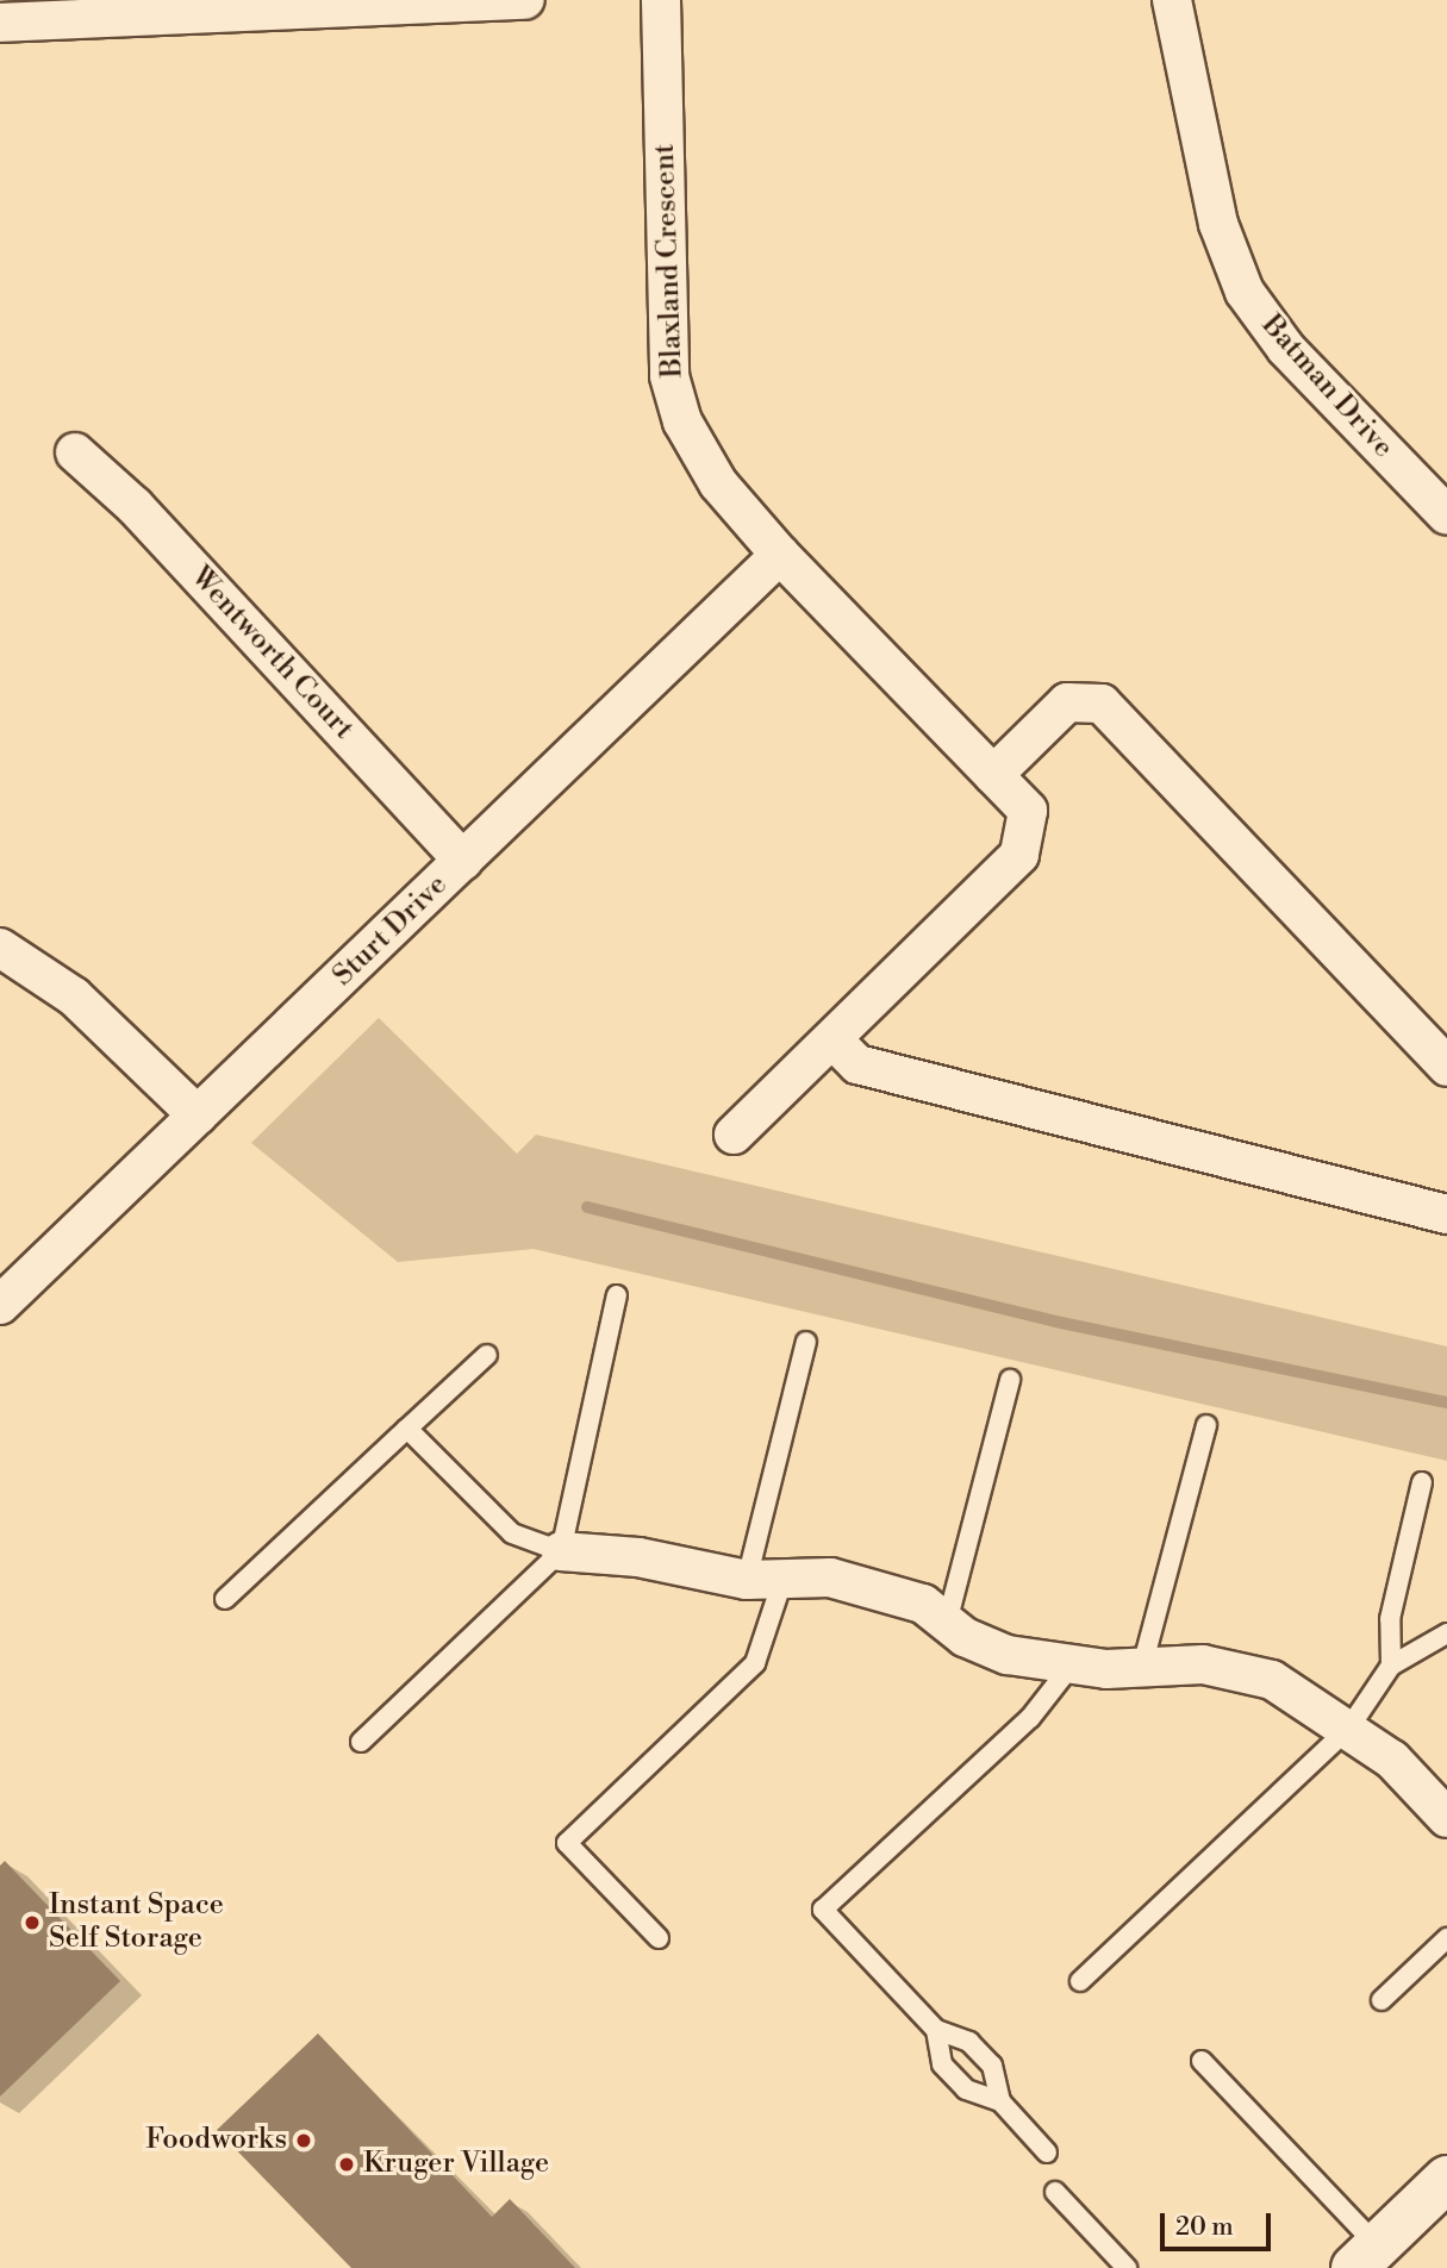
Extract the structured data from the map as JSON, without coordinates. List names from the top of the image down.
{
  "streets": {
    "street": [
      "Blaxland Crescent",
      "Batman Drive",
      "Wentworth Court",
      "Sturt Drive"
    ]
  },
  "crossings": [
    ["Blaxland Crescent", "Sturt Drive"],
    ["Wentworth Court", "Sturt Drive"]
  ],
  "places": ["Instant Space Self Storage", "Foodworks", "Kruger Village"],
  "scale_bar": "20 m"
}
